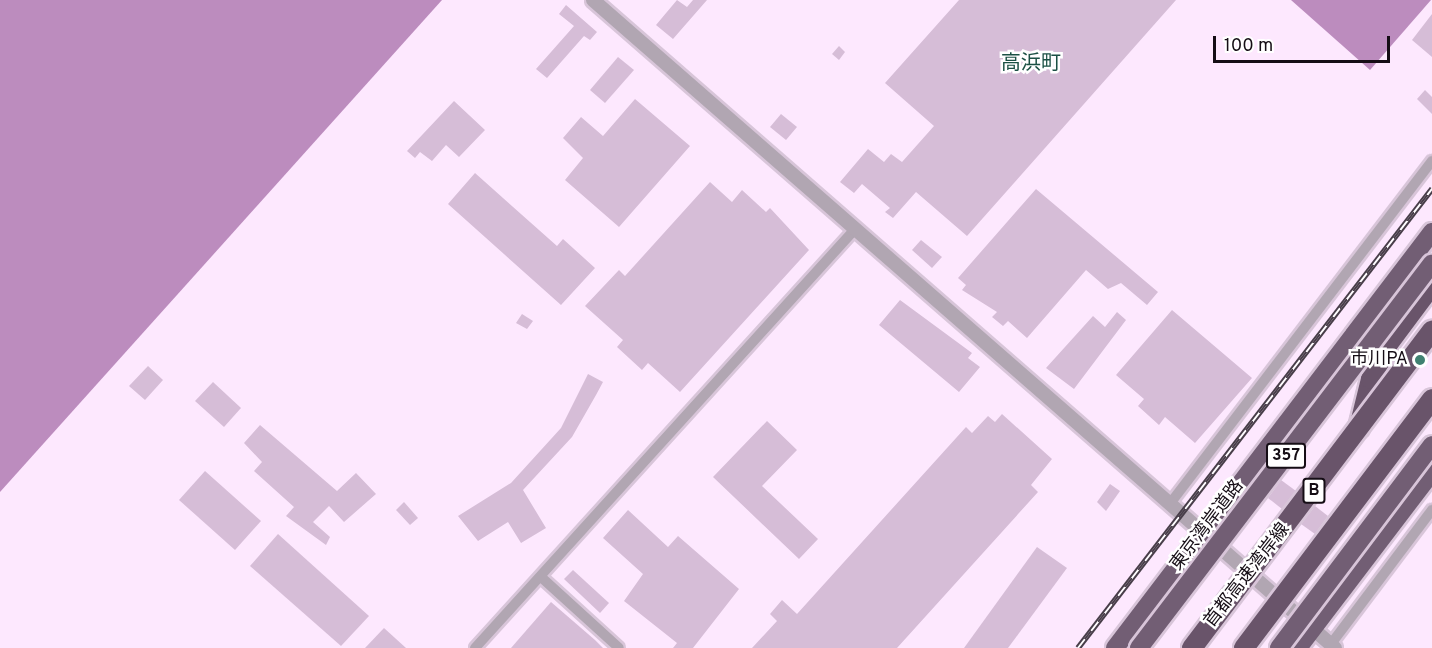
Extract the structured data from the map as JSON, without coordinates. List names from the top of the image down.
{
  "streets": {
    "highway": [
      "357",
      "B",
      "東京湾岸道路",
      "首都高速湾岸線"
    ]
  },
  "districts": ["高浜町"],
  "places": ["市川PA"],
  "scale_bar": "100 m"
}
